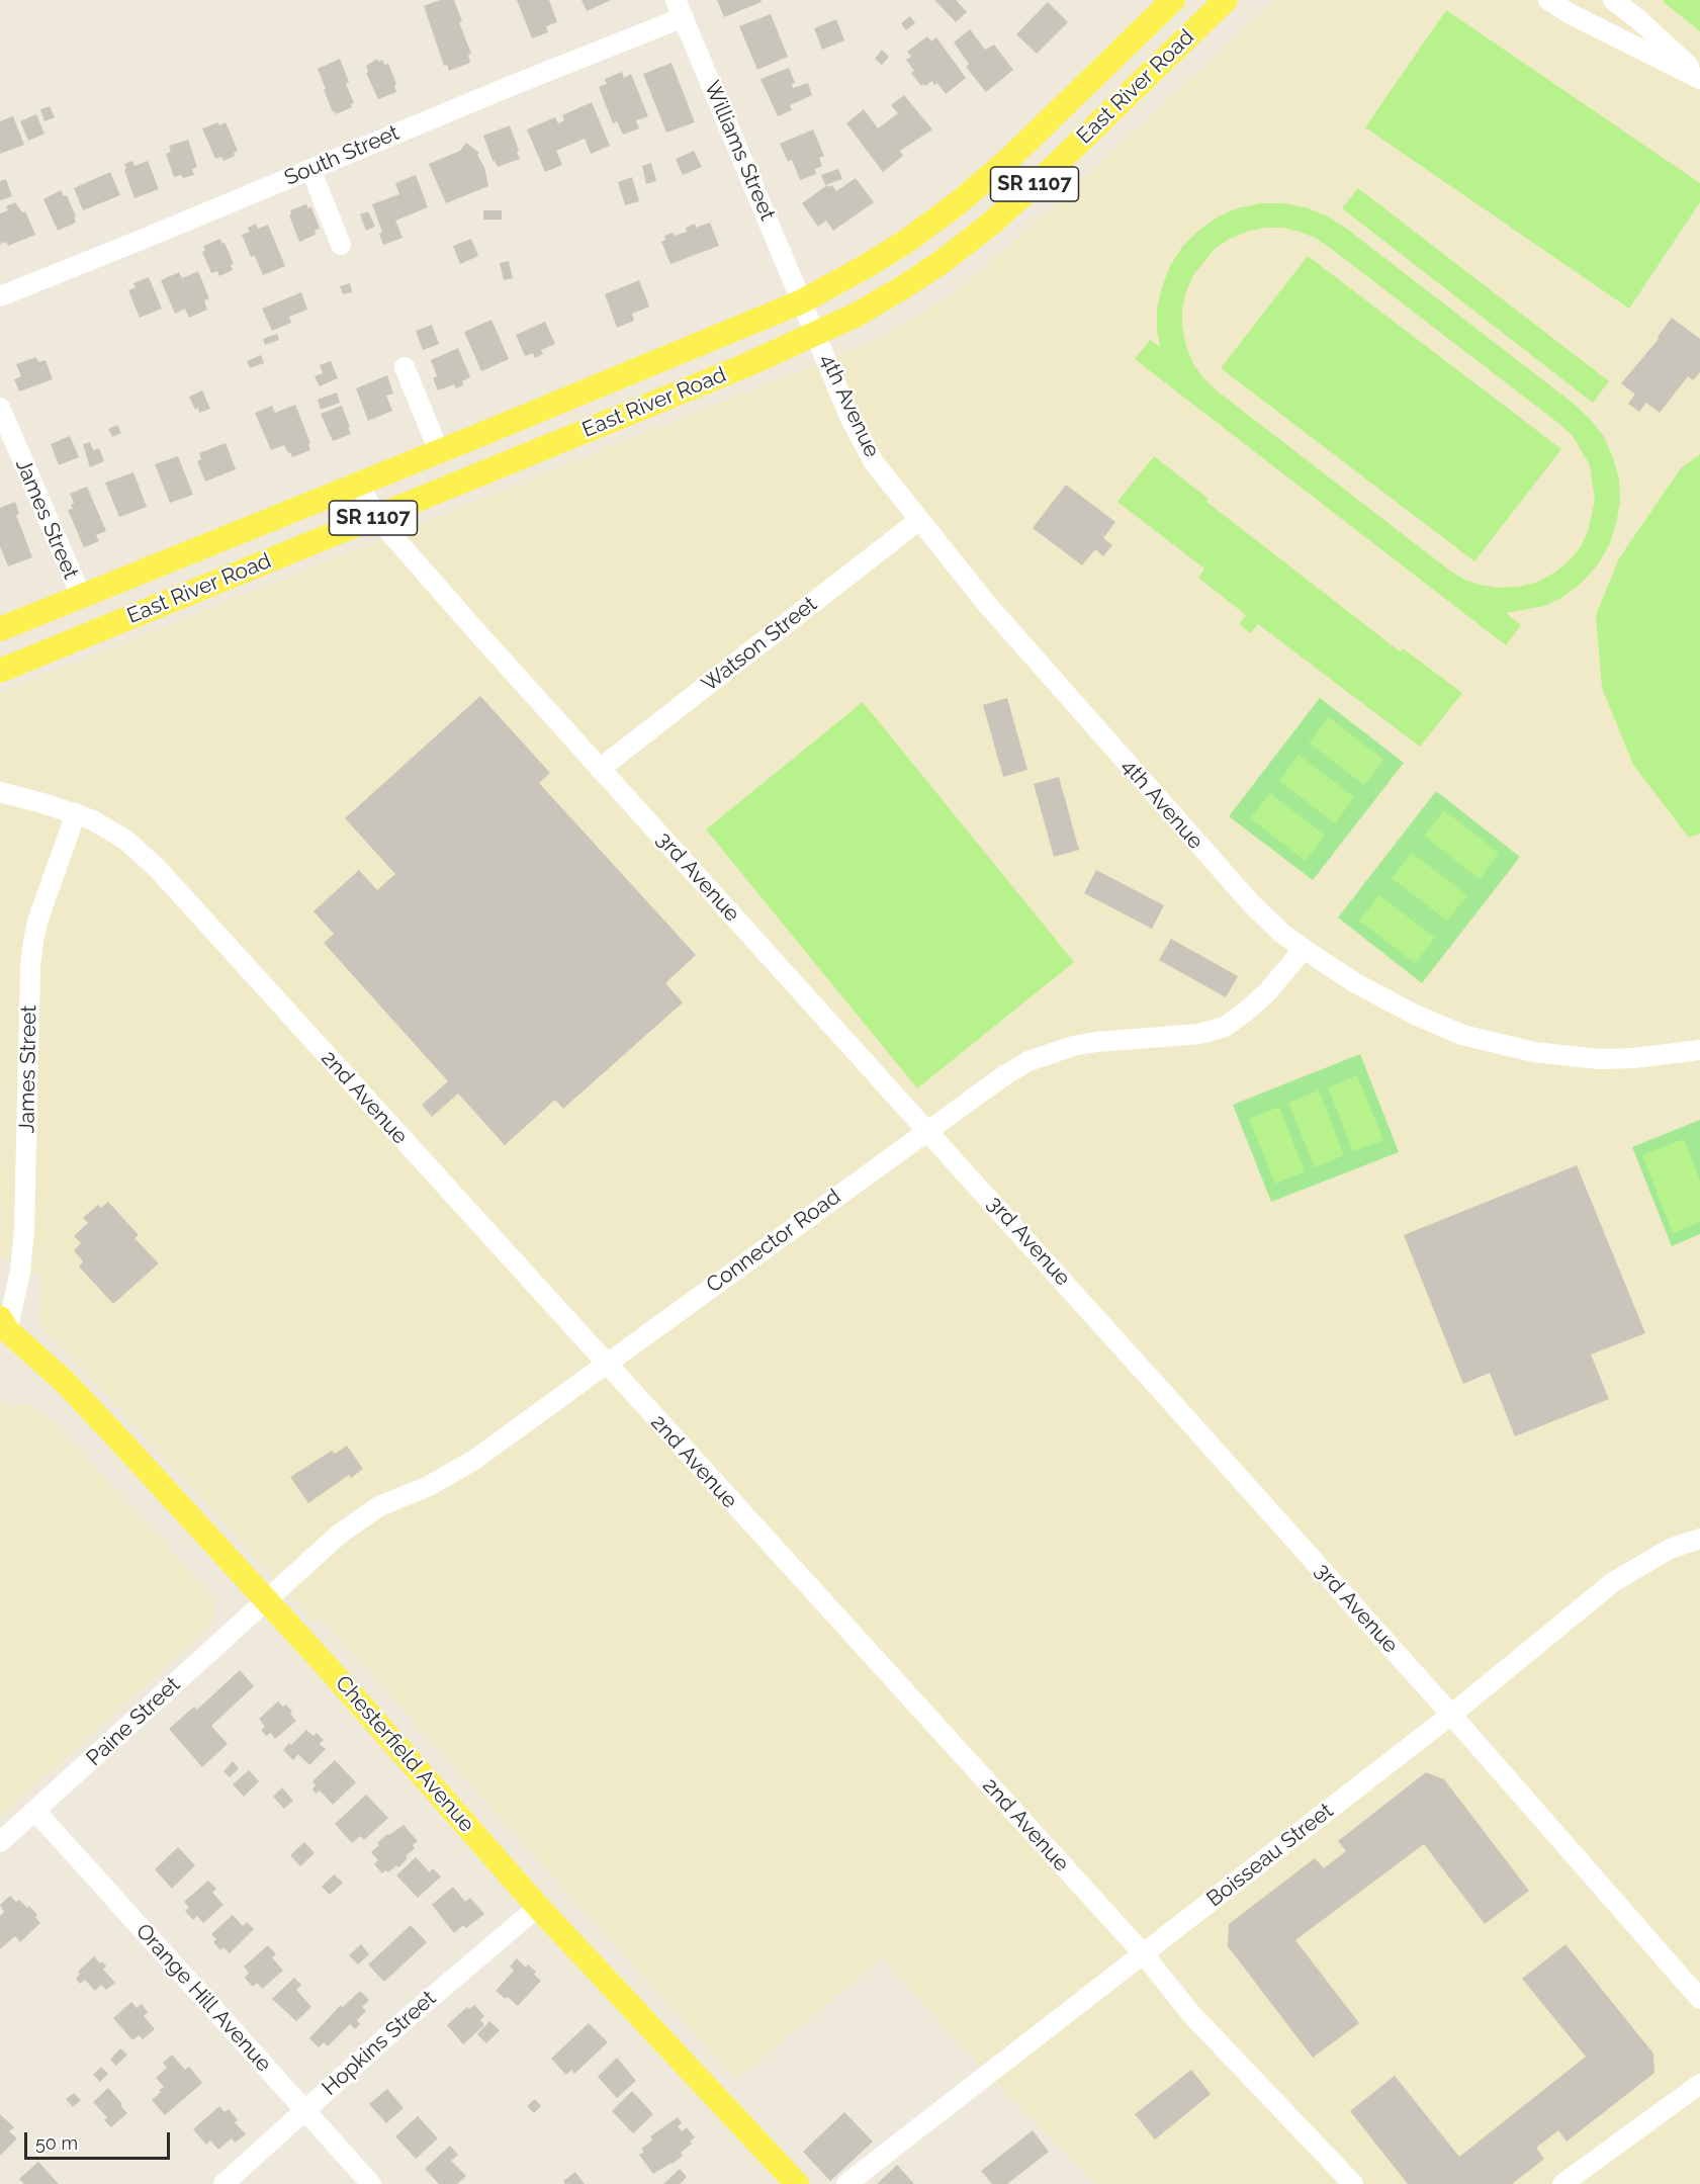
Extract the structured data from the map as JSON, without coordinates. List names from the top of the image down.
{
  "streets": {
    "main road": ["East River Road", "SR 1107", "Chesterfield Avenue"],
    "street": [
      "Williams Street",
      "South Street",
      "4th Avenue",
      "James Street",
      "Watson Street",
      "3rd Avenue",
      "2nd Avenue",
      "Connector Road",
      "Paine Street",
      "Boisseau Street",
      "Orange Hill Avenue",
      "Hopkins Street"
    ]
  },
  "crossings": [
    ["East River Road", "Williams Street"],
    ["East River Road", "4th Avenue"],
    ["East River Road", "James Street"],
    ["East River Road", "3rd Avenue"],
    ["Williams Street", "South Street"],
    ["Williams Street", "4th Avenue"],
    ["4th Avenue", "Watson Street"],
    ["4th Avenue", "Connector Road"],
    ["James Street", "2nd Avenue"],
    ["James Street", "Chesterfield Avenue"],
    ["Watson Street", "3rd Avenue"],
    ["3rd Avenue", "Connector Road"],
    ["3rd Avenue", "Boisseau Street"],
    ["2nd Avenue", "Connector Road"],
    ["2nd Avenue", "Boisseau Street"],
    ["Connector Road", "Paine Street"],
    ["Connector Road", "Chesterfield Avenue"],
    ["Paine Street", "Chesterfield Avenue"],
    ["Paine Street", "Orange Hill Avenue"],
    ["Chesterfield Avenue", "Hopkins Street"],
    ["Orange Hill Avenue", "Hopkins Street"]
  ],
  "scale_bar": "50 m"
}
